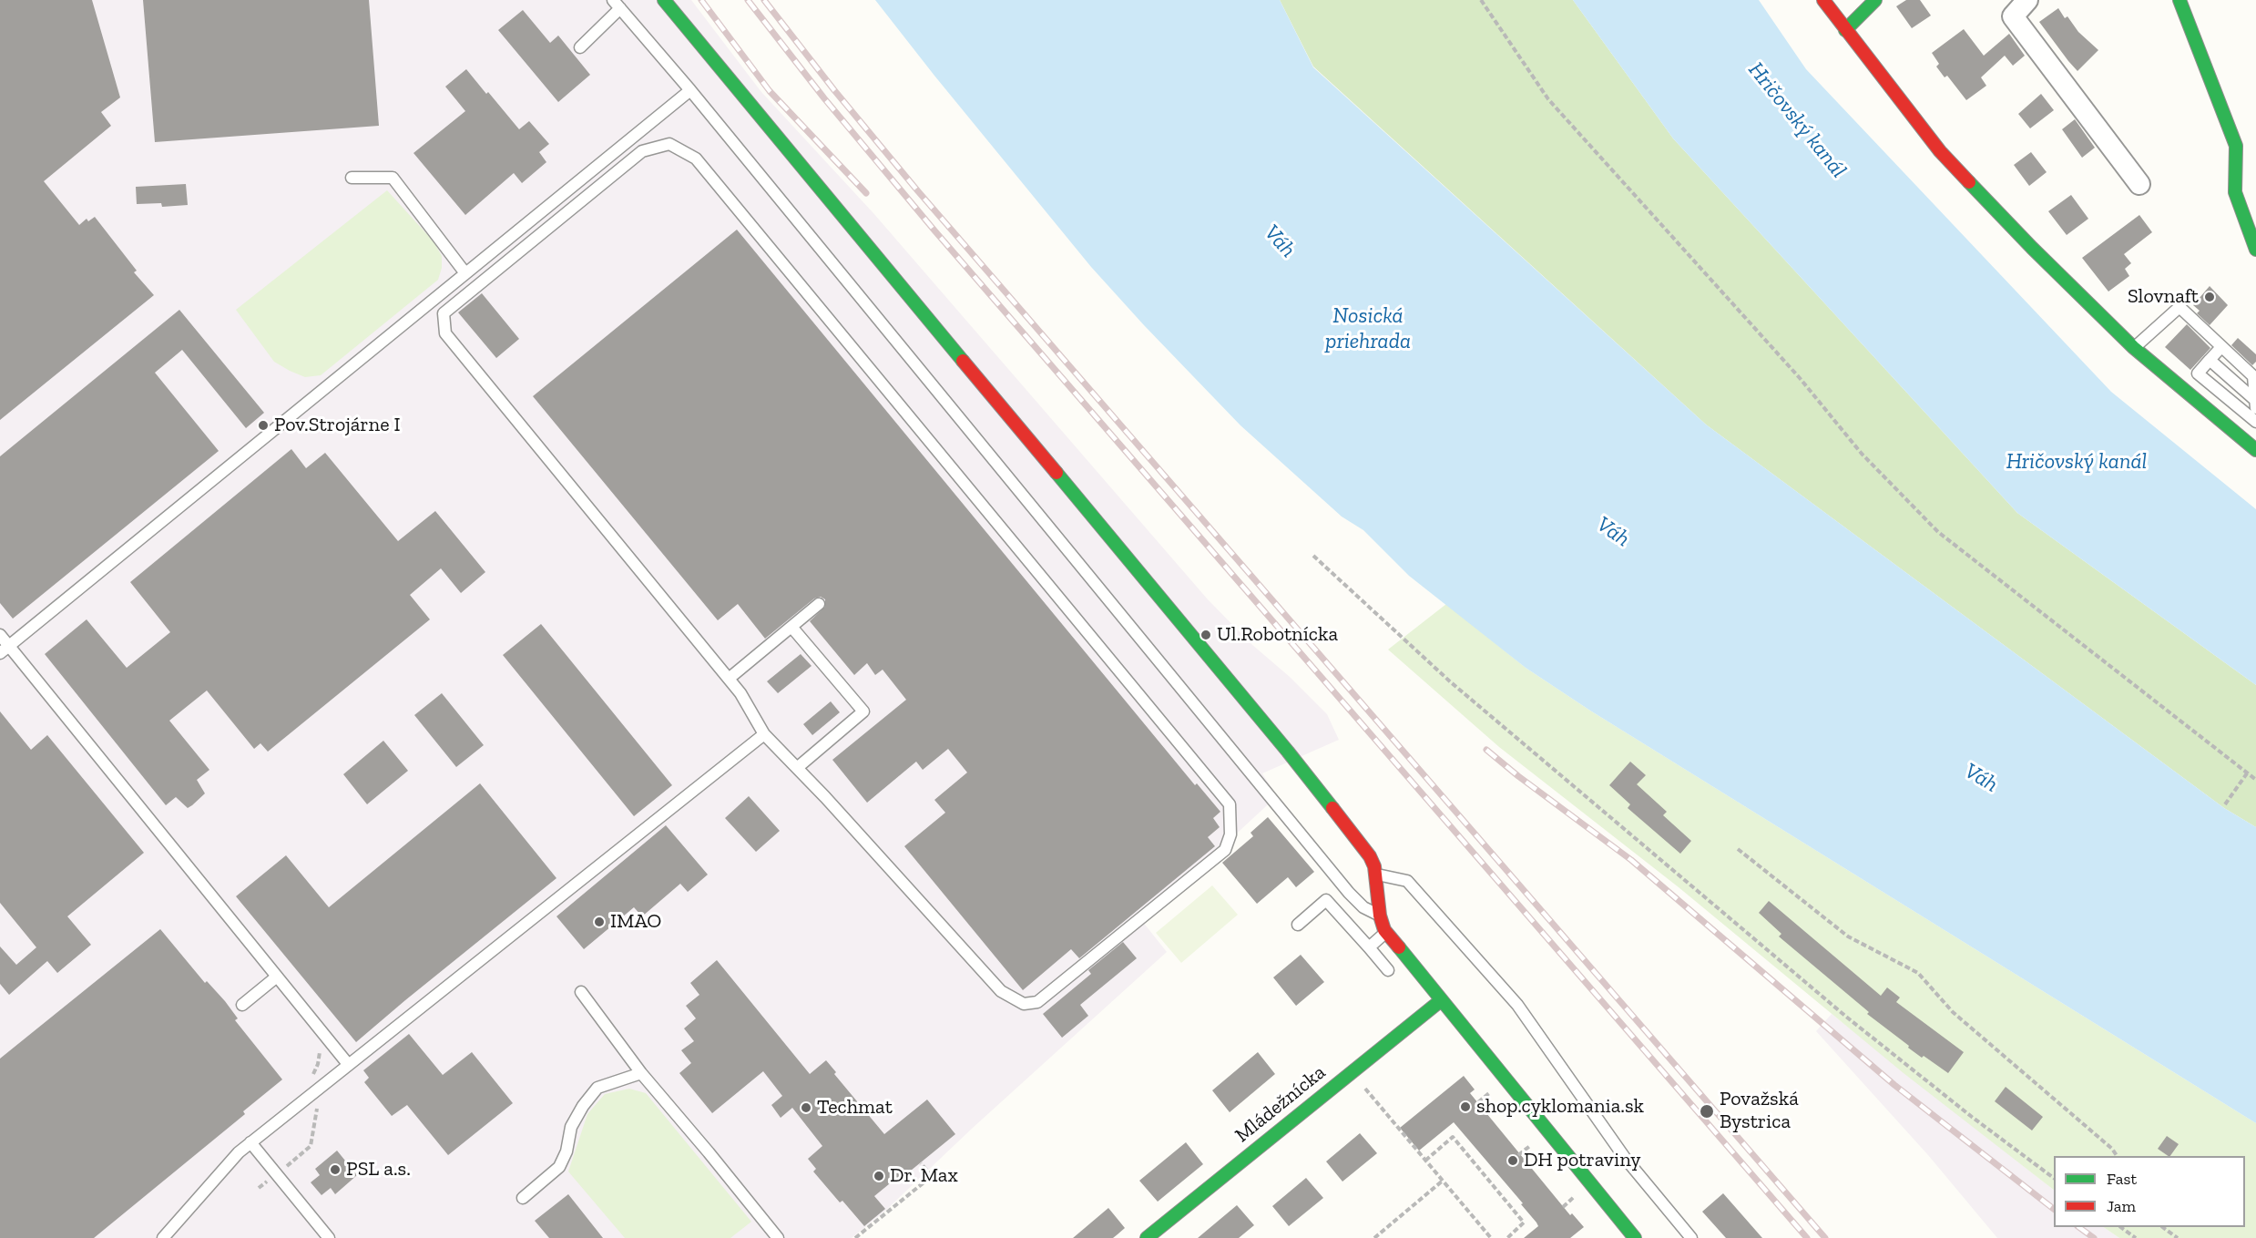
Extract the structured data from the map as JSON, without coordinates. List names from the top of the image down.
{
  "streets": {
    "street": ["Mládežnícka"]
  },
  "water": ["Hričovský kanál", "Váh", "Nosická priehrada"],
  "places": [
    "Slovnaft",
    "Pov.Strojárne I",
    "Ul.Robotnícka",
    "IMAO",
    "shop.cyklomania.sk",
    "Techmat",
    "Považská Bystrica",
    "DH potraviny",
    "PSL a.s.",
    "Dr. Max"
  ],
  "legend": ["Fast", "Jam"]
}
